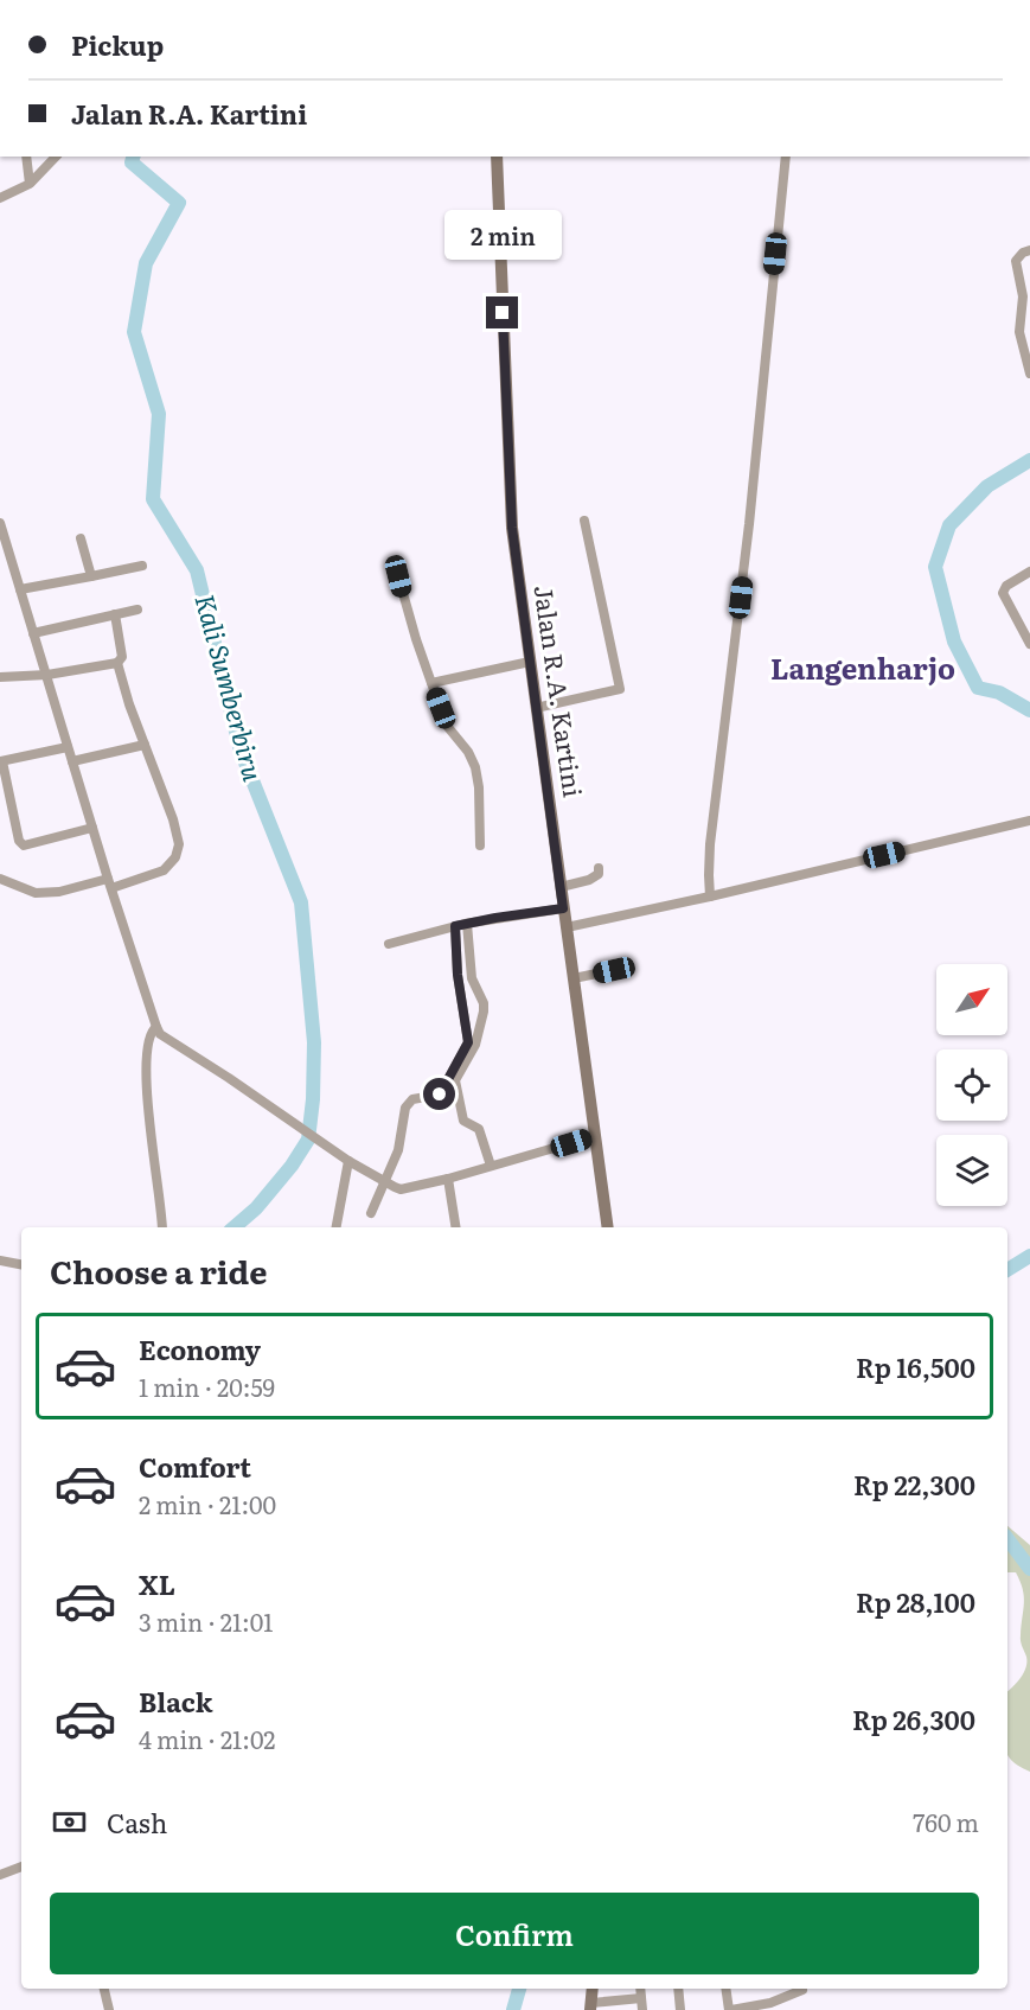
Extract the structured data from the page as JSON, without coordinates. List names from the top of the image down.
{
  "streets": {
    "main road": ["Jalan R.A. Kartini"]
  },
  "districts": ["Langenharjo"],
  "water": ["Kali Sumberbiru"],
  "north": "top right",
  "page": {
    "banner": ["Pickup", "Jalan R.A. Kartini"],
    "bubble": "2 min",
    "heading": "Choose a ride",
    "list": [
      {
        "name": "Economy",
        "note": "1 min · 20:59",
        "value": "Rp 16,500"
      },
      {
        "name": "Comfort",
        "note": "2 min · 21:00",
        "value": "Rp 22,300"
      },
      {
        "name": "XL",
        "note": "3 min · 21:01",
        "value": "Rp 28,100"
      },
      {
        "name": "Black",
        "note": "4 min · 21:02",
        "value": "Rp 26,300"
      }
    ],
    "pay": ["Cash", "760 m"],
    "buttons": "Confirm"
  }
}
